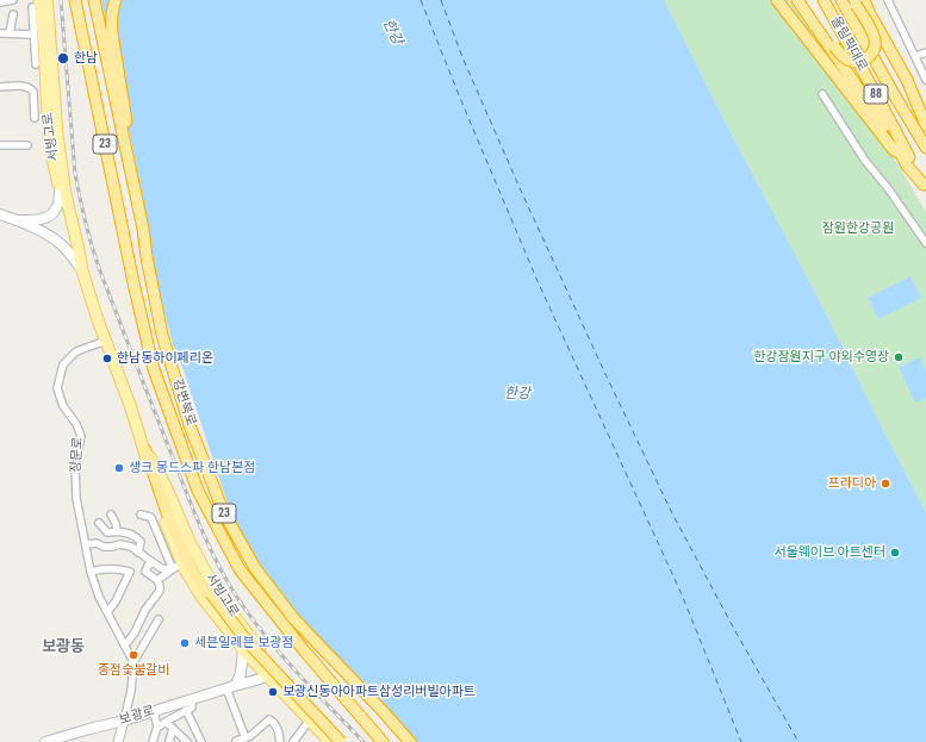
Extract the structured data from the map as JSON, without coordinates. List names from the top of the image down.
{
  "streets": {
    "highway": [
      "올림픽대로",
      "88",
      "23",
      "강변북로"
    ],
    "main road": ["서빙고로", "보광로"],
    "street": ["장문로"]
  },
  "crossings": [
    ["서빙고로", "장문로"],
    ["서빙고로", "보광로"]
  ],
  "districts": ["보광동"],
  "water": ["한강"],
  "parks": ["잠원한강공원"],
  "places": [
    "한남",
    "한강잠원지구 야외수영장",
    "한남동하이페리온",
    "생크 몽드스파 한남본점",
    "프라디아",
    "서울웨이브 아트센터",
    "세븐일레븐 보광점",
    "종점숯불갈비",
    "보광신동아아파트삼성리버빌아파트"
  ]
}
